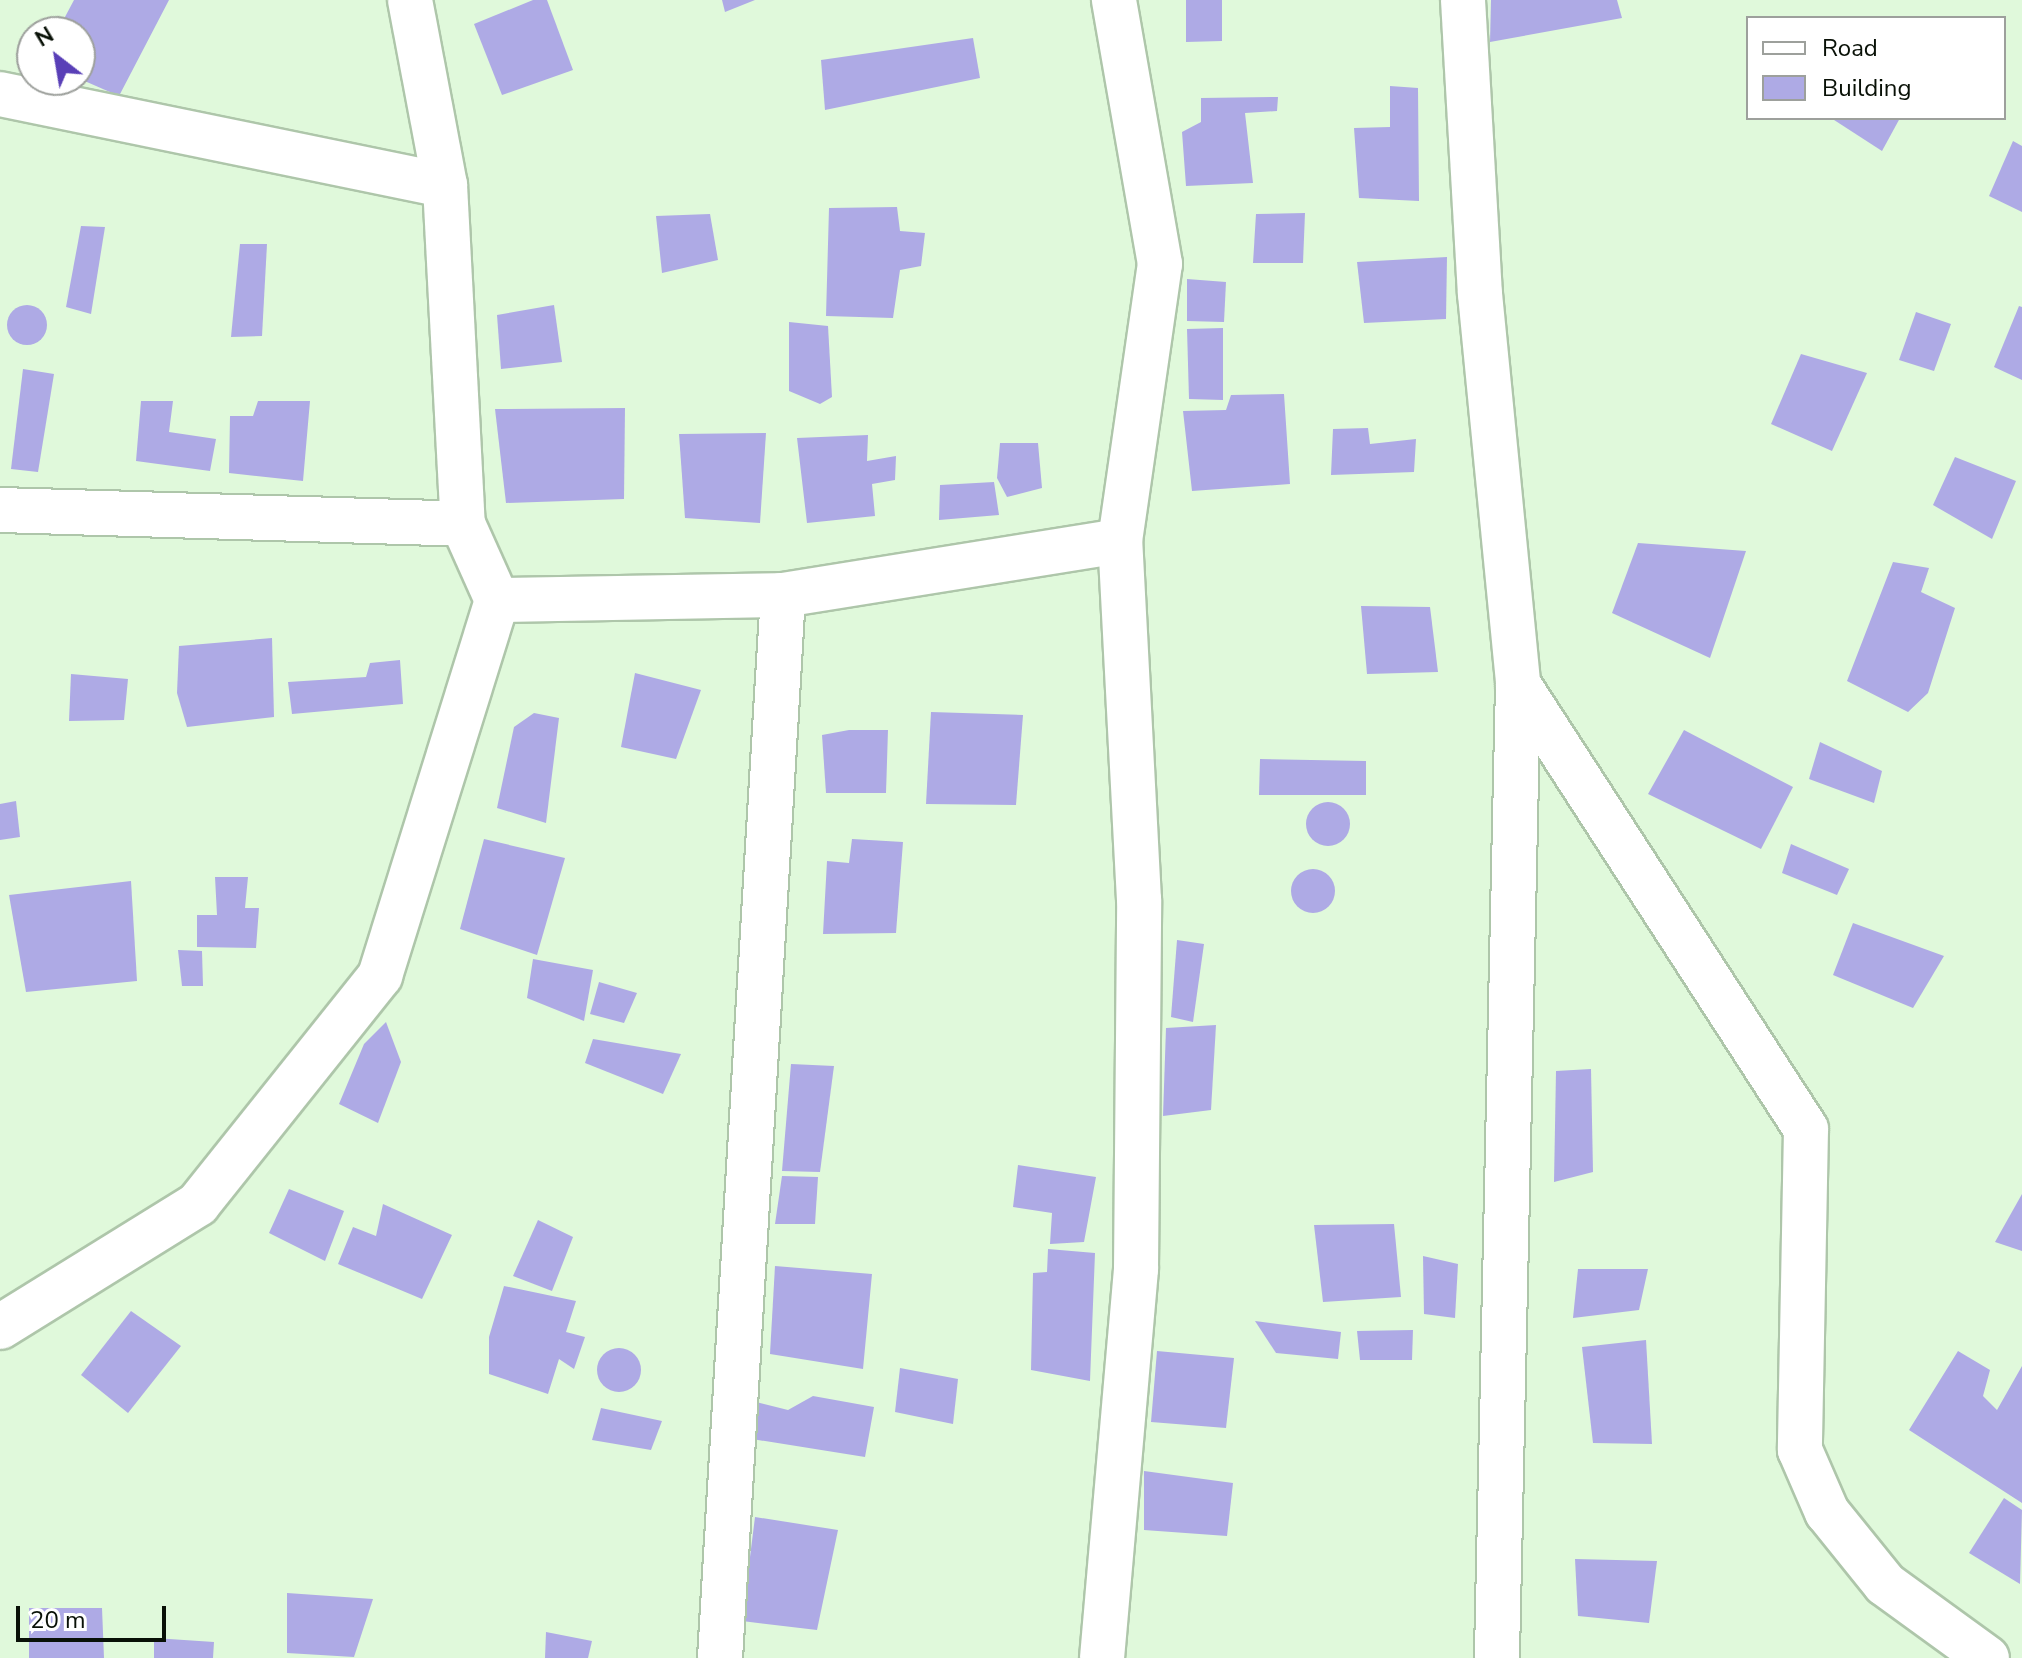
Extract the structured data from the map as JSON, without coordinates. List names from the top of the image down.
{
  "legend": ["Road", "Building"],
  "scale_bar": "20 m",
  "north": "top left"
}
